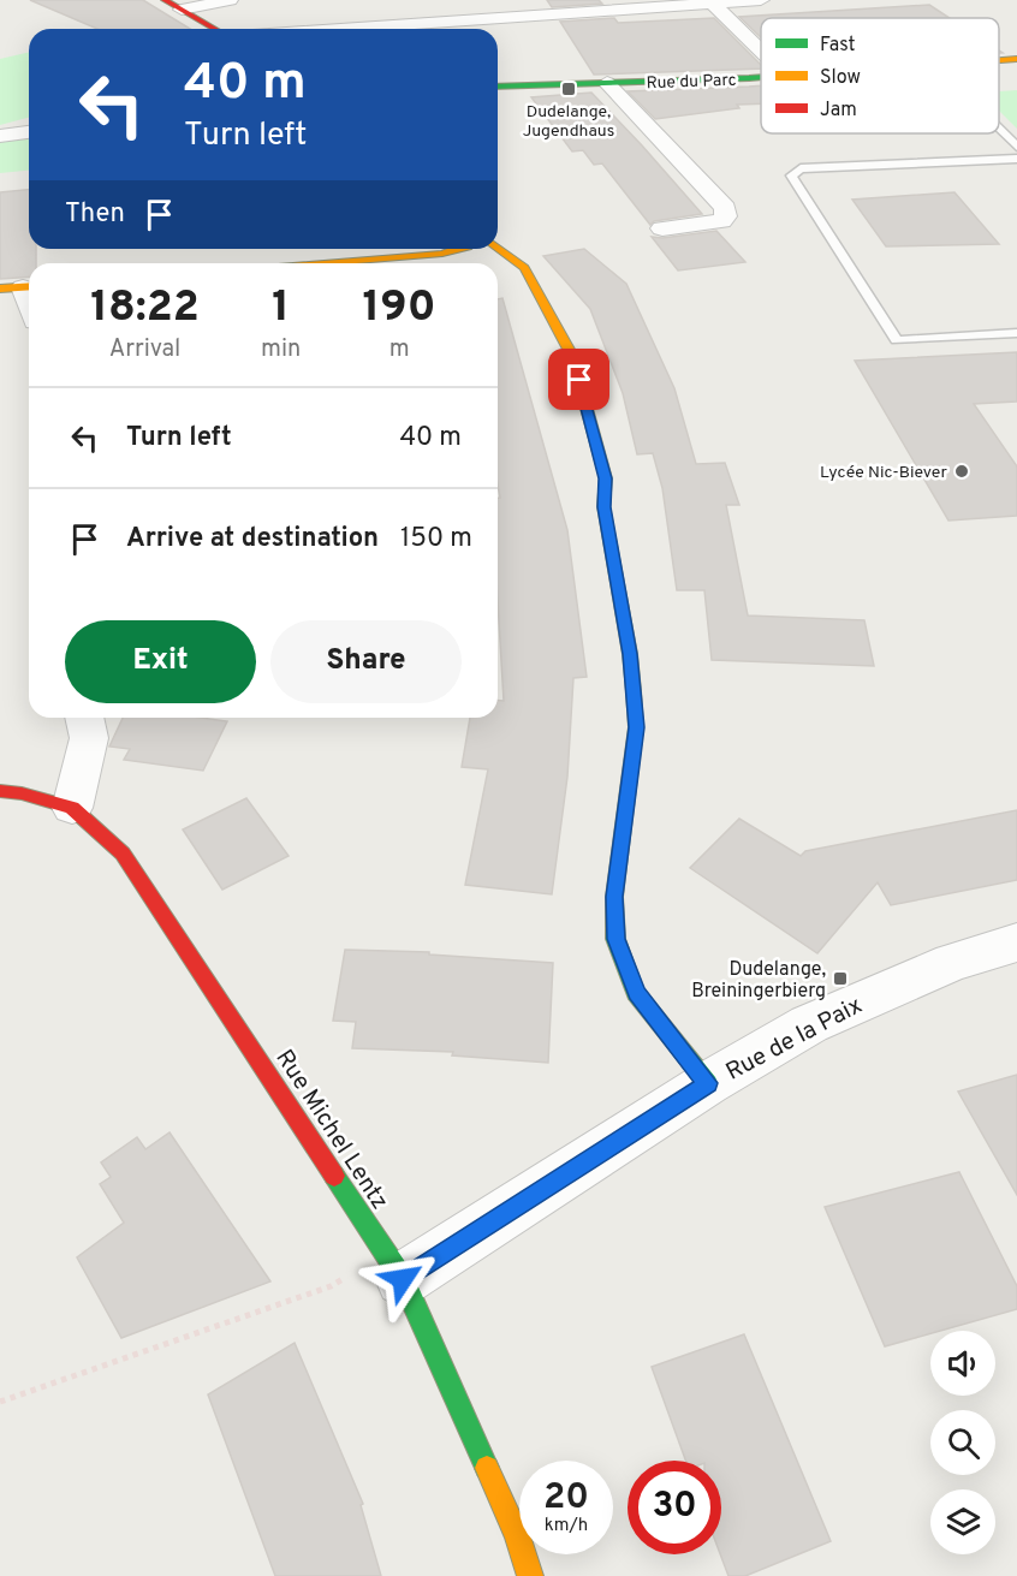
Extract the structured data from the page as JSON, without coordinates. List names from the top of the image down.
{
  "streets": {
    "street": ["Rue du Parc", "Rue de la Paix", "Rue Michel Lentz"]
  },
  "crossings": [
    ["Rue de la Paix", "Rue Michel Lentz"]
  ],
  "places": {
    "transit": ["Dudelange, Jugendhaus", "Dudelange, Breiningerbierg"],
    "other": ["Lycée Nic-Biever"]
  },
  "legend": ["Fast", "Slow", "Jam"],
  "page": {
    "turn": ["40 m", "Turn left"],
    "then": "Then",
    "eta": [
      "18:22",
      "Arrival",
      "1",
      "min",
      "190",
      "m"
    ],
    "list": [
      {
        "name": "Turn left",
        "value": "40 m"
      },
      {
        "name": "Arrive at destination",
        "value": "150 m"
      }
    ],
    "buttons": ["Exit", "Share"],
    "speed": "20 km/h",
    "limit": "30"
  }
}
